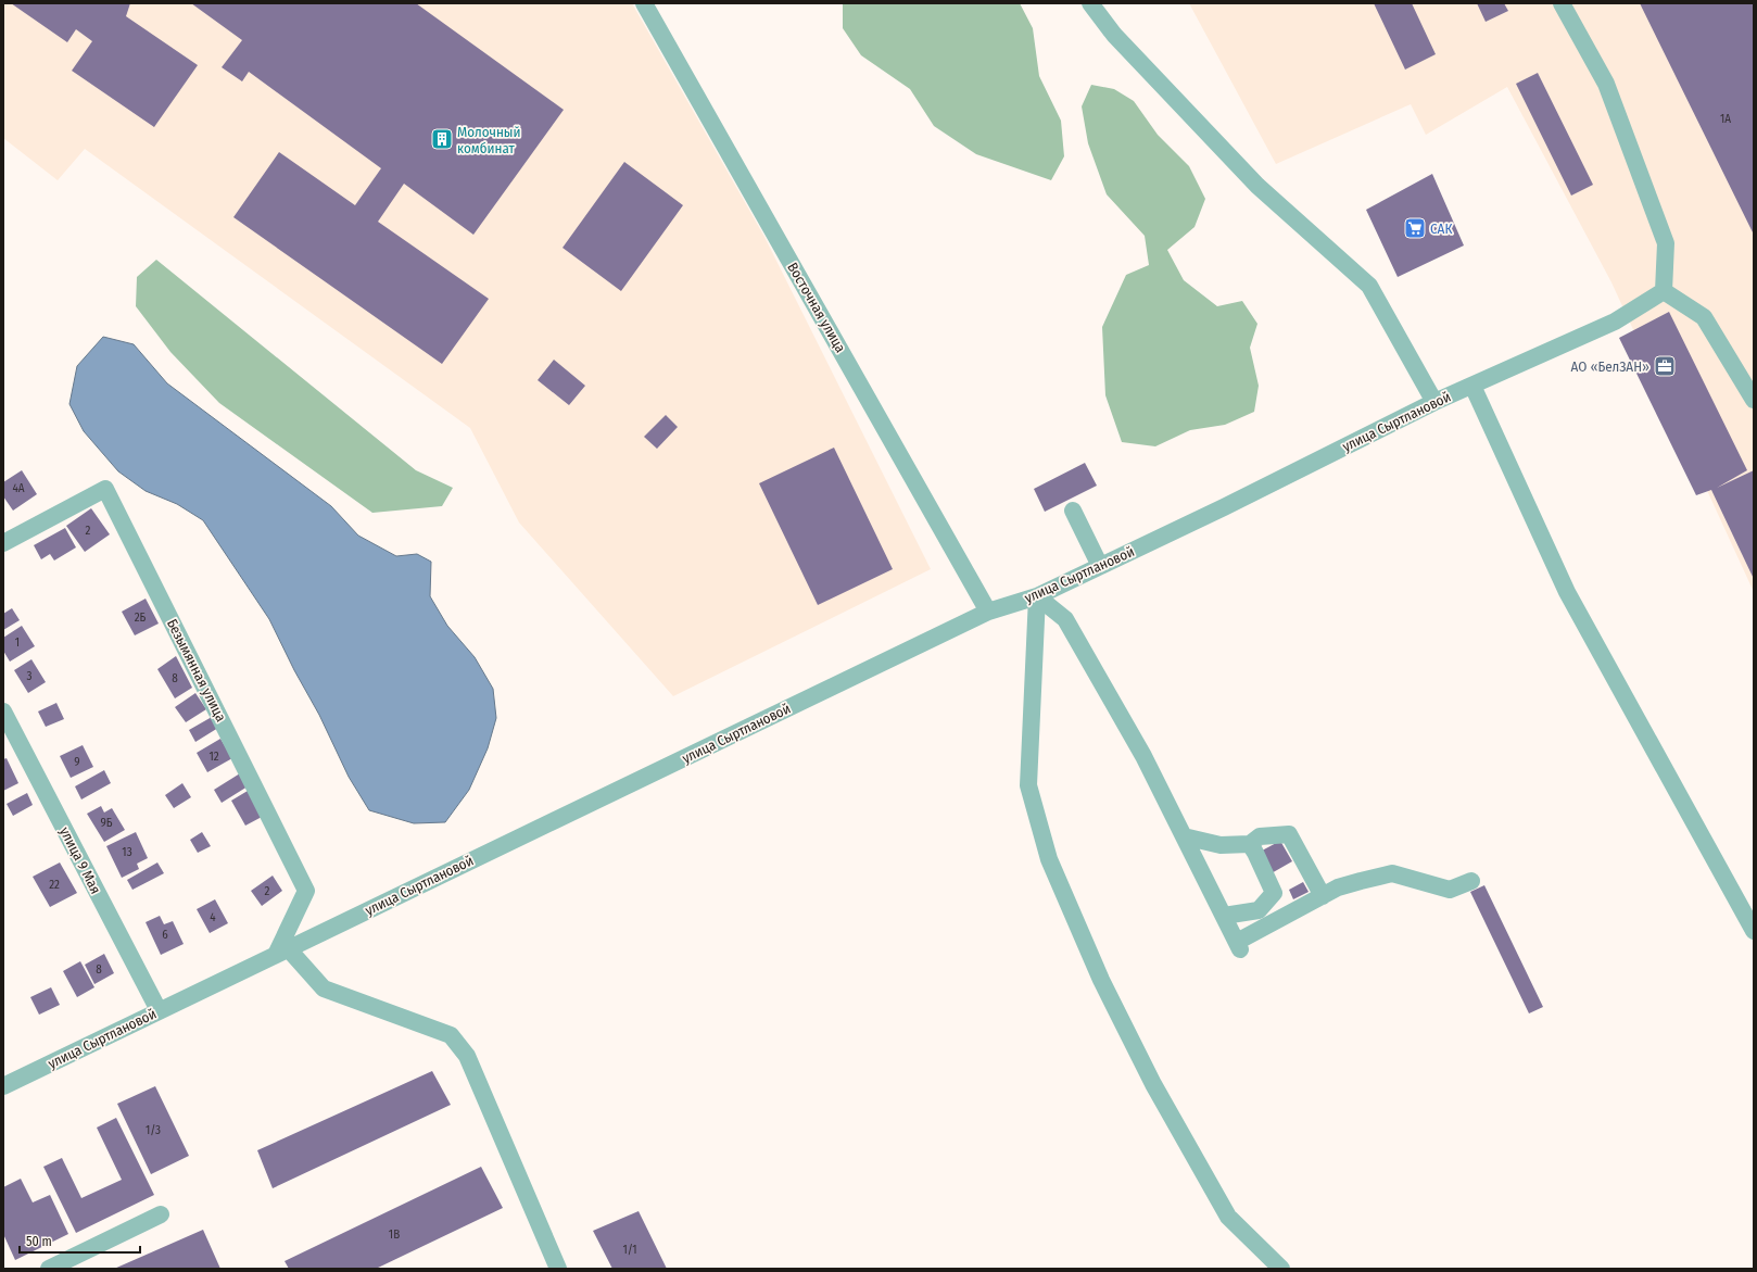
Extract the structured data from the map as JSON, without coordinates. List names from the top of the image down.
{
  "streets": {
    "street": [
      "Восточная улица",
      "улица Сыртлановой",
      "Безымянная улица",
      "улица 9 Мая"
    ]
  },
  "crossings": [
    ["Восточная улица", "улица Сыртлановой"],
    ["улица Сыртлановой", "Безымянная улица"],
    ["улица Сыртлановой", "улица 9 Мая"]
  ],
  "places": {
    "building": ["Молочный комбинат"],
    "supermarket": ["САК"],
    "office": ["АО «БелЗАН»"]
  },
  "house_numbers": [
    "1А",
    "4А",
    "2",
    "2Б",
    "1",
    "3",
    "8",
    "12",
    "9",
    "9Б",
    "13",
    "22",
    "2",
    "4",
    "6",
    "8",
    "1/3",
    "1В",
    "1/1"
  ],
  "scale_bar": "50 m"
}
